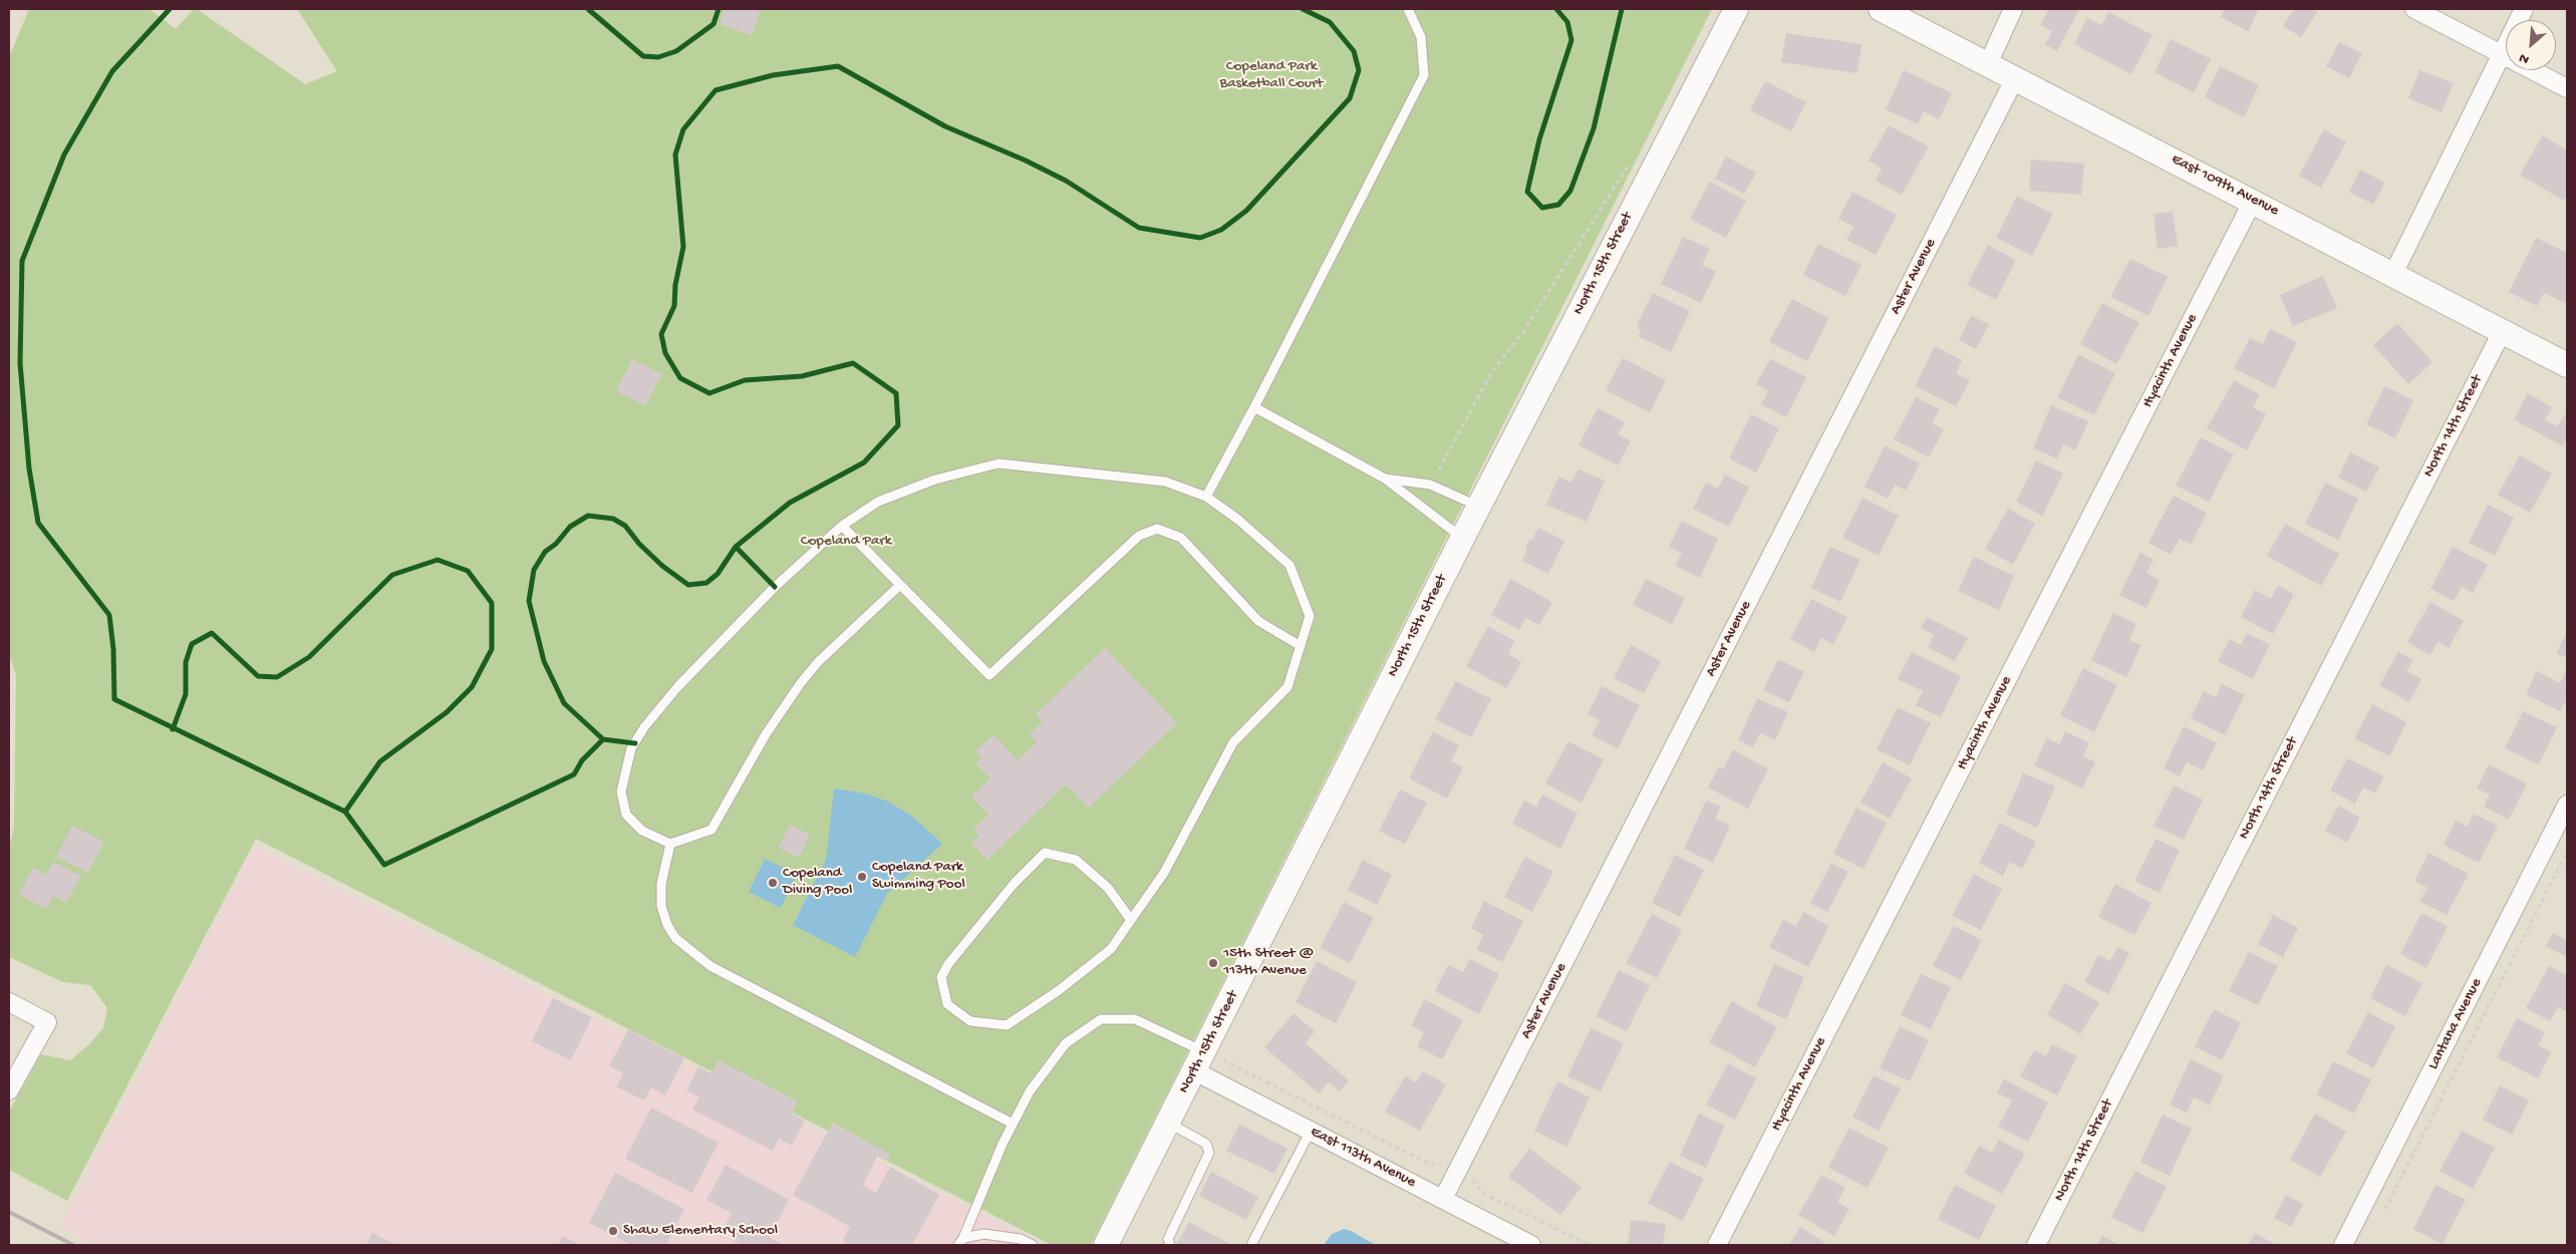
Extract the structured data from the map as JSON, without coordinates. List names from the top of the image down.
{
  "streets": {
    "street": [
      "East 109th Avenue",
      "North 15th Street",
      "Aster Avenue",
      "Hyacinth Avenue",
      "North 14th Street",
      "Lantana Avenue",
      "East 113th Avenue"
    ]
  },
  "crossings": [
    ["East 109th Avenue", "Aster Avenue"],
    ["East 109th Avenue", "Hyacinth Avenue"],
    ["East 109th Avenue", "North 14th Street"],
    ["North 15th Street", "East 113th Avenue"],
    ["Aster Avenue", "East 113th Avenue"]
  ],
  "parks": ["Copeland Park Basketball Court", "Copeland Park"],
  "places": [
    "Copeland Park Swimming Pool",
    "Copeland Diving Pool",
    "15th Street @ 113th Avenue",
    "Shaw Elementary School"
  ],
  "north": "bottom left"
}
